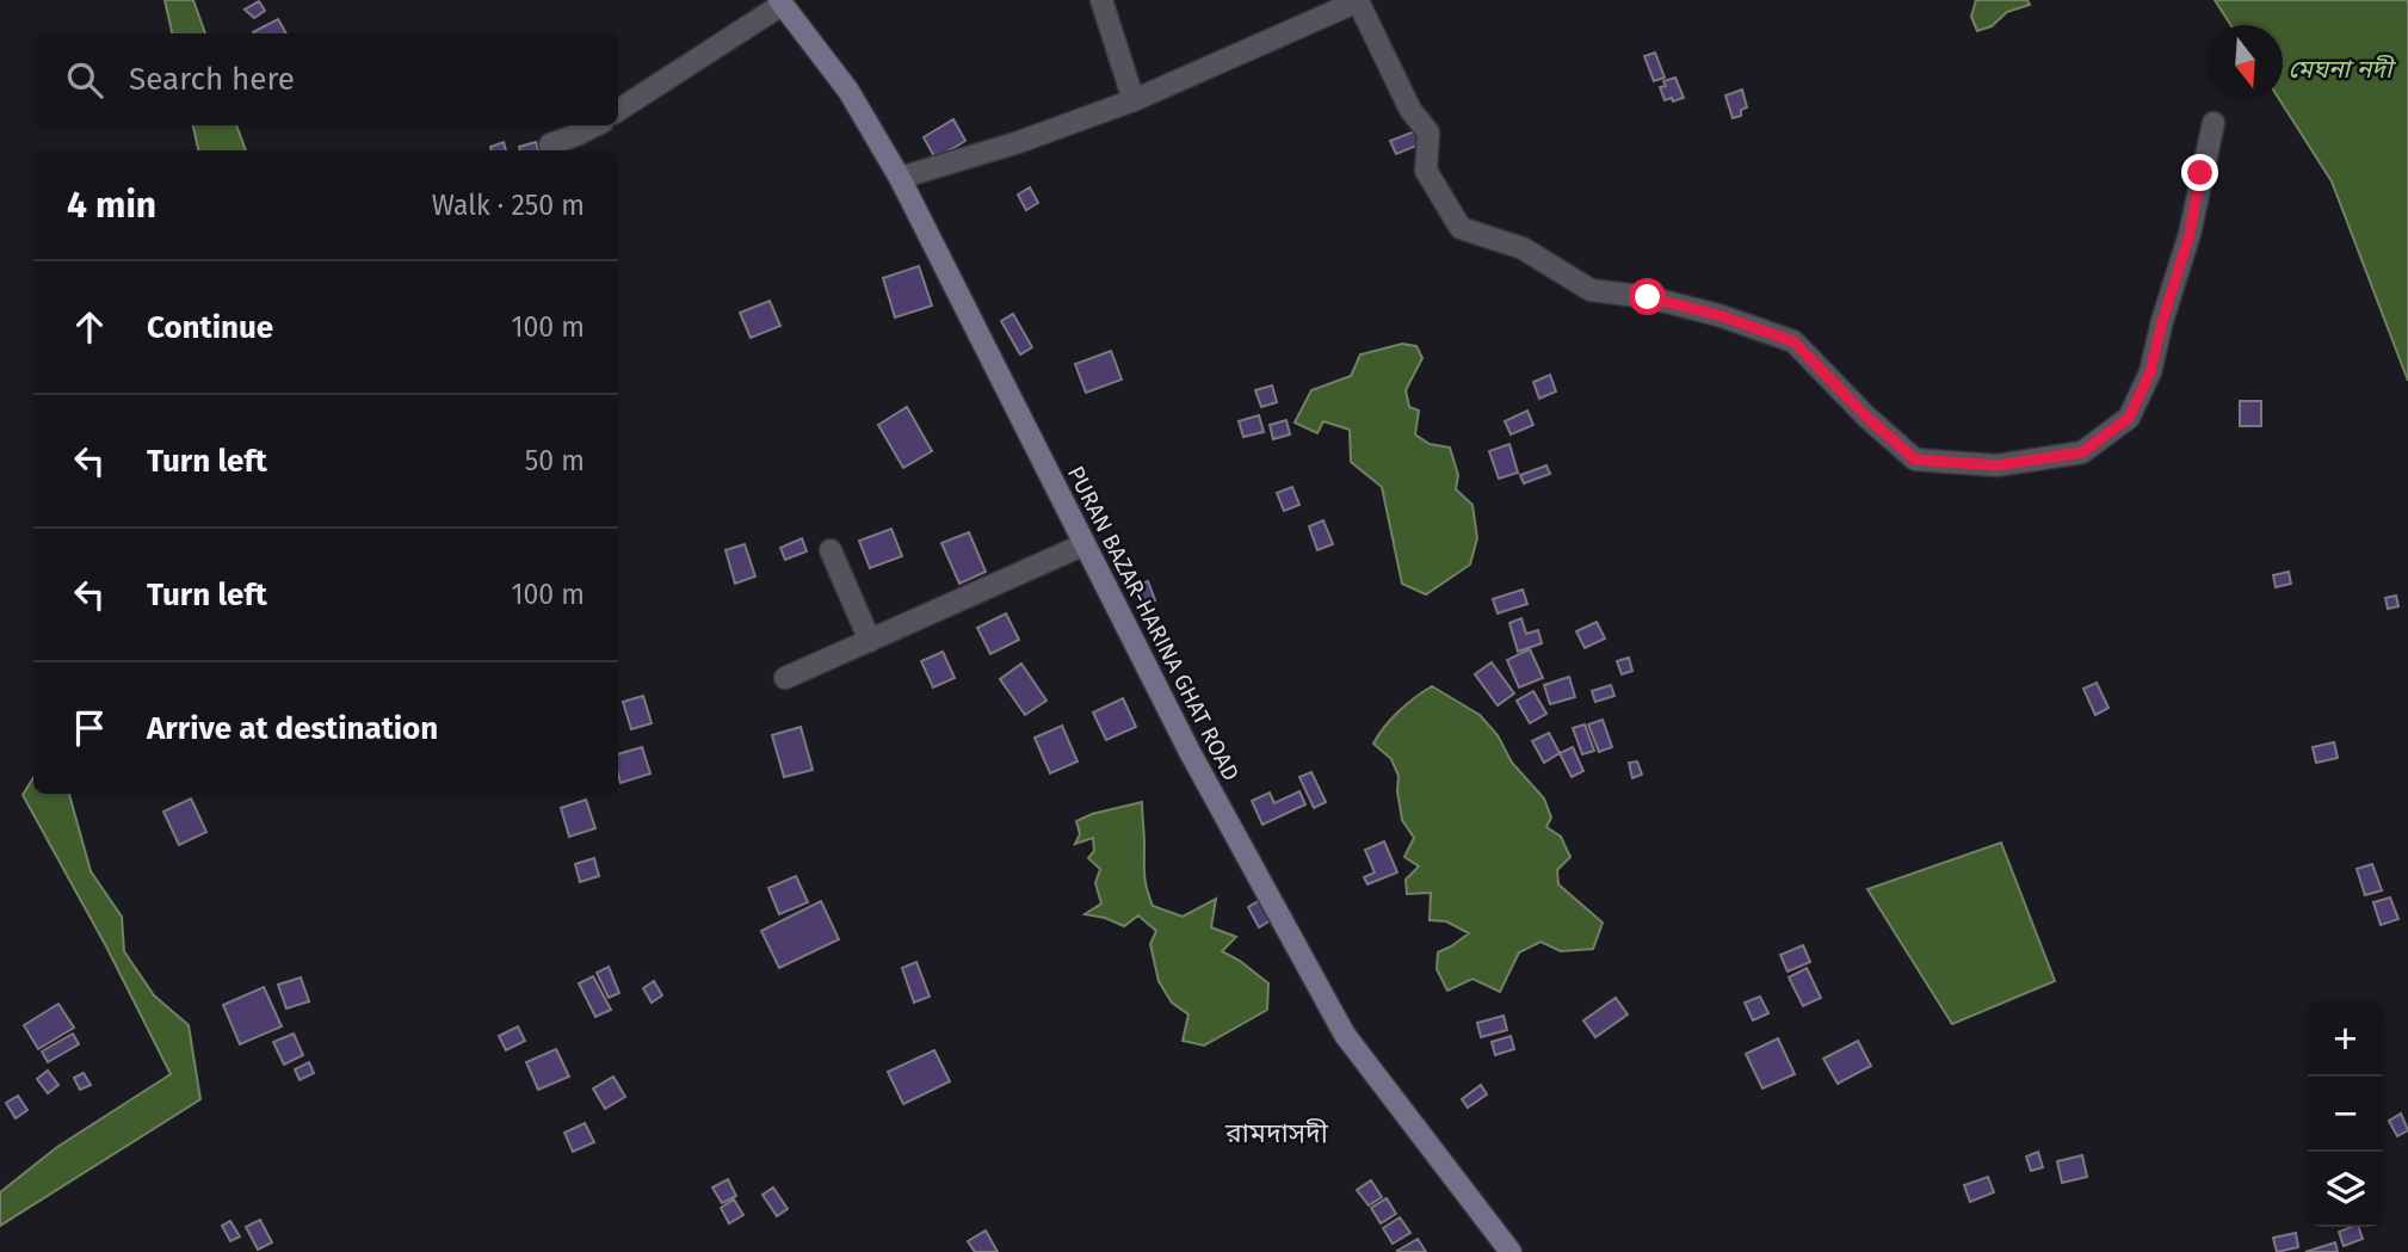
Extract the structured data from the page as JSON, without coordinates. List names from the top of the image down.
{
  "streets": {
    "main road": ["PURAN BAZAR-HARINA GHAT ROAD"]
  },
  "districts": ["রামদাসদী"],
  "water": ["মেঘনা নদী"],
  "north": "bottom",
  "page": {
    "search": "Search here",
    "heading": ["4 min", "Walk · 250 m"],
    "list": [
      ["Continue", "100 m"],
      ["Turn left", "50 m"],
      ["Turn left", "100 m"],
      "Arrive at destination"
    ],
    "map_buttons": ["+", "−"]
  }
}
